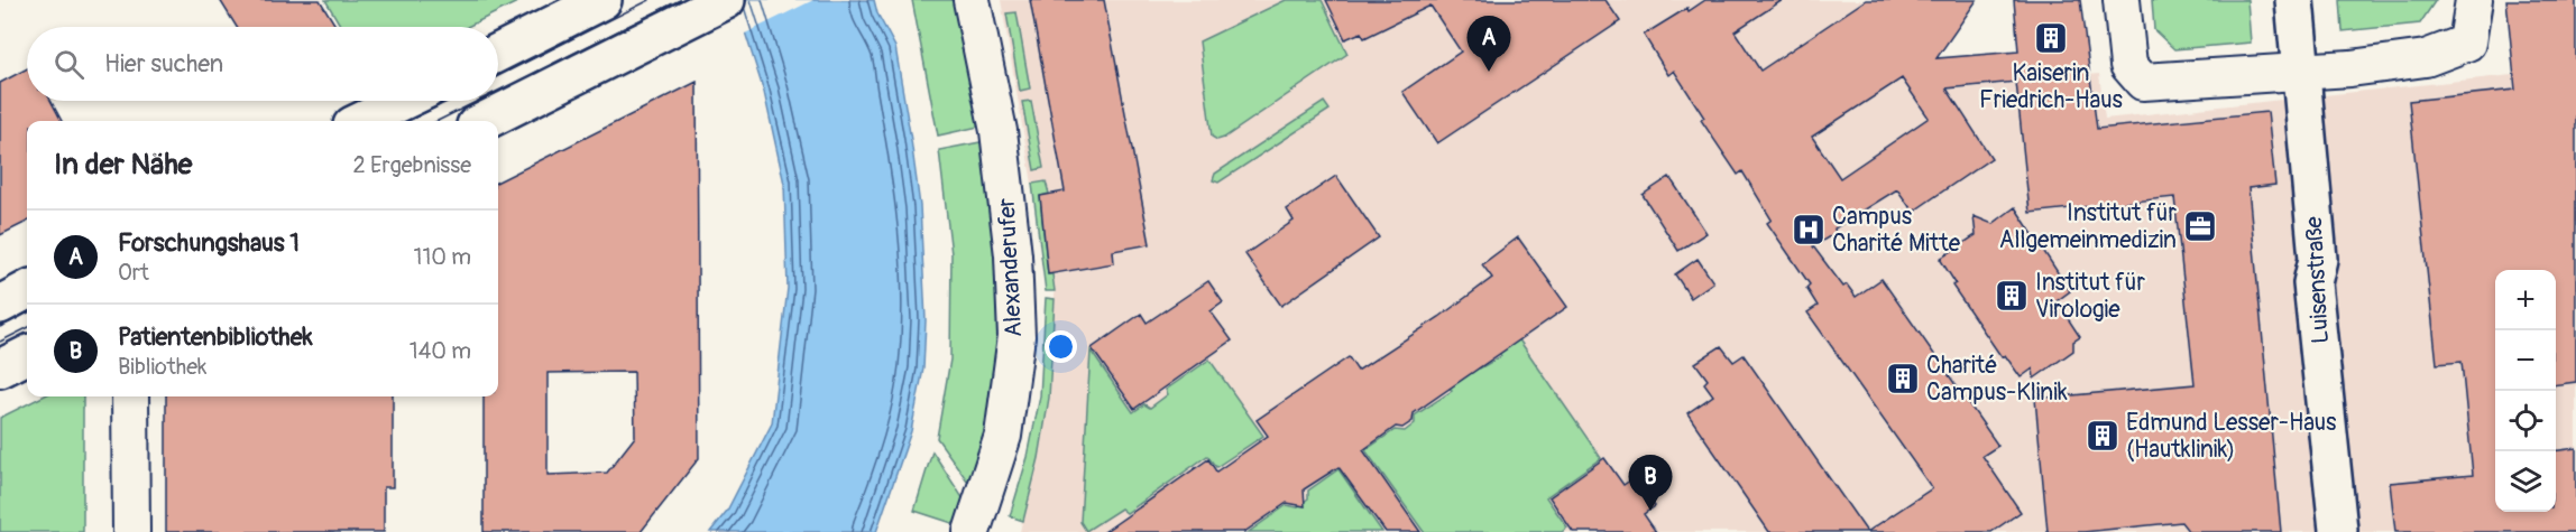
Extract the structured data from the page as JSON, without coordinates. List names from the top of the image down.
{
  "streets": {
    "main road": ["Luisenstraße"],
    "street": ["Alexanderufer"]
  },
  "places": {
    "building": [
      "Kaiserin Friedrich-Haus",
      "Institut für Virologie",
      "Charité Campus-Klinik",
      "Edmund Lesser-Haus (Hautklinik)"
    ],
    "office": ["Institut für Allgemeinmedizin"],
    "hospital": ["Campus Charité Mitte"]
  },
  "page": {
    "pins": ["A", "B"],
    "search": "Hier suchen",
    "heading": ["In der Nähe", "2 Ergebnisse"],
    "list": [
      {
        "mark": "A",
        "name": "Forschungshaus 1",
        "note": "Ort",
        "value": "110 m"
      },
      {
        "mark": "B",
        "name": "Patientenbibliothek",
        "note": "Bibliothek",
        "value": "140 m"
      }
    ],
    "map_buttons": ["+", "−"]
  }
}
